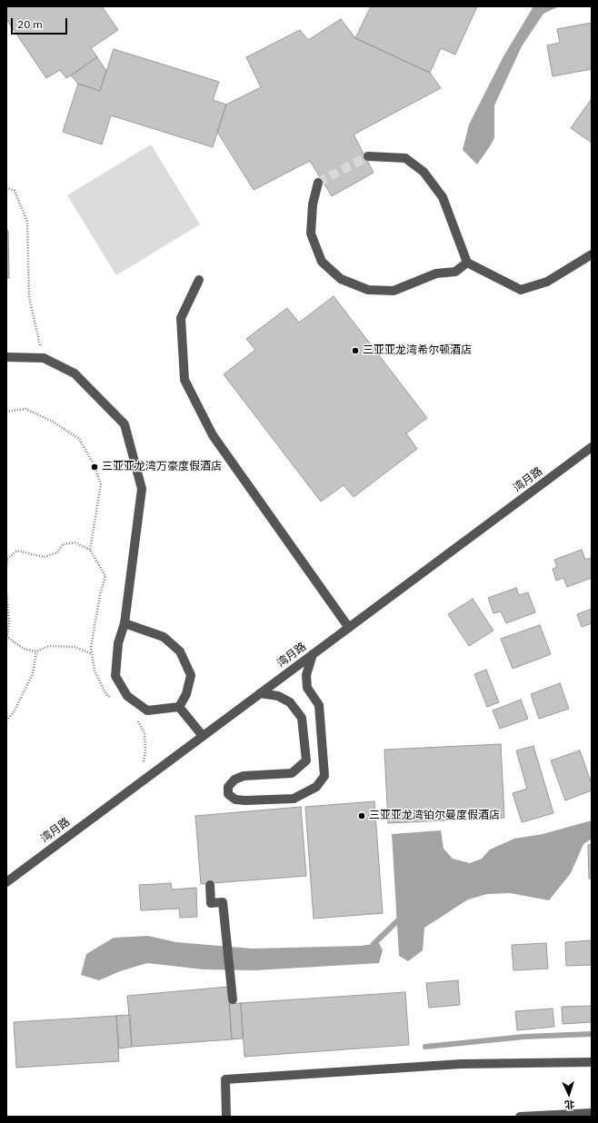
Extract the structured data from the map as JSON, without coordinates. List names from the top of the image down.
{
  "streets": {
    "street": ["湾月路"]
  },
  "places": ["三亚亚龙湾希尔顿酒店", "三亚亚龙湾万豪度假酒店", "三亚亚龙湾铂尔曼度假酒店"],
  "scale_bar": "20 m",
  "north": "bottom"
}
